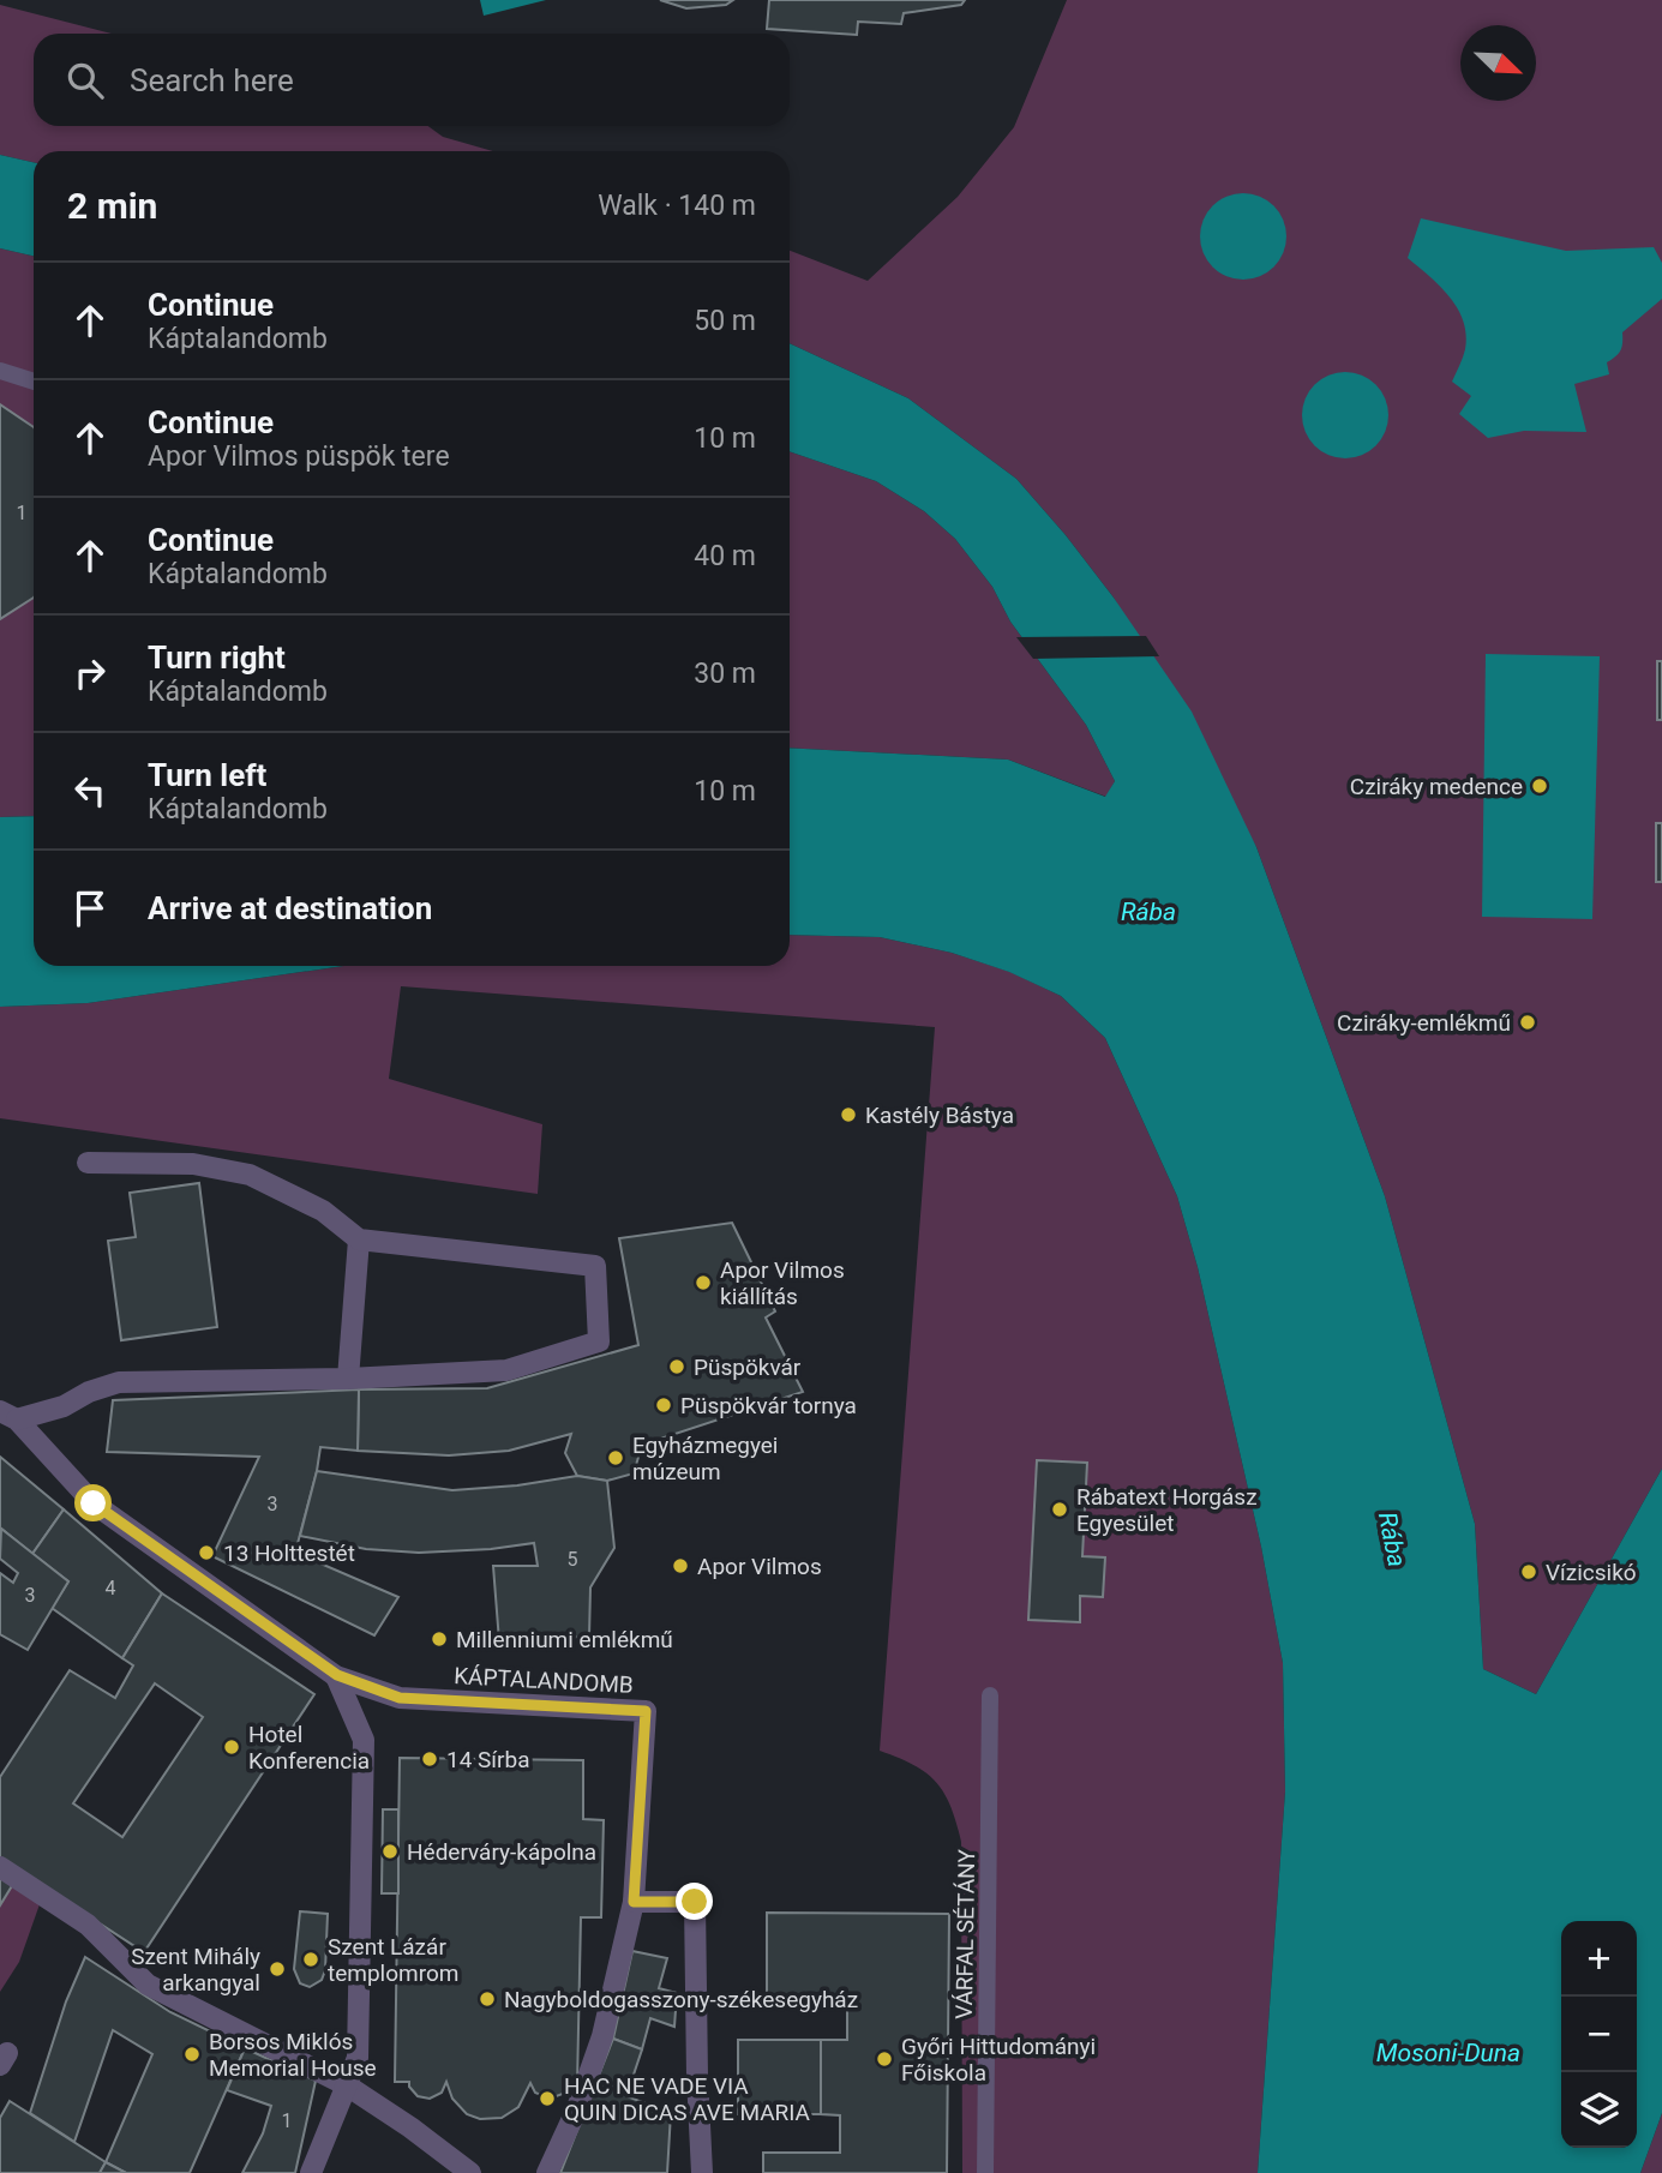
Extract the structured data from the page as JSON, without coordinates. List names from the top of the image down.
{
  "streets": {
    "street": ["KÁPTALANDOMB"],
    "lane": ["VÁRFAL SÉTÁNY"]
  },
  "water": ["Rába", "Mosoni-Duna"],
  "places": [
    "Cziráky medence",
    "Cziráky-emlékmű",
    "Kastély Bástya",
    "Apor Vilmos kiállítás",
    "Püspökvár",
    "Püspökvár tornya",
    "Egyházmegyei múzeum",
    "Rábatext Horgász Egyesület",
    "13 Holttestét",
    "Apor Vilmos",
    "Vízicsikó",
    "Millenniumi emlékmű",
    "Hotel Konferencia",
    "14 Sírba",
    "Héderváry-kápolna",
    "Szent Lázár templomrom",
    "Szent Mihály arkangyal",
    "Nagyboldogasszony-székesegyház",
    "Borsos Miklós Memorial House",
    "Győri Hittudományi Főiskola",
    "HAC NE VADE VIA QUIN DICAS AVE MARIA"
  ],
  "house_numbers": [
    "1",
    "3",
    "5",
    "4",
    "3",
    "1"
  ],
  "north": "bottom right",
  "page": {
    "search": "Search here",
    "heading": ["2 min", "Walk · 140 m"],
    "list": [
      ["Continue", "Káptalandomb", "50 m"],
      ["Continue", "Apor Vilmos püspök tere", "10 m"],
      ["Continue", "Káptalandomb", "40 m"],
      ["Turn right", "Káptalandomb", "30 m"],
      ["Turn left", "Káptalandomb", "10 m"],
      "Arrive at destination"
    ],
    "map_buttons": ["+", "−"]
  }
}
